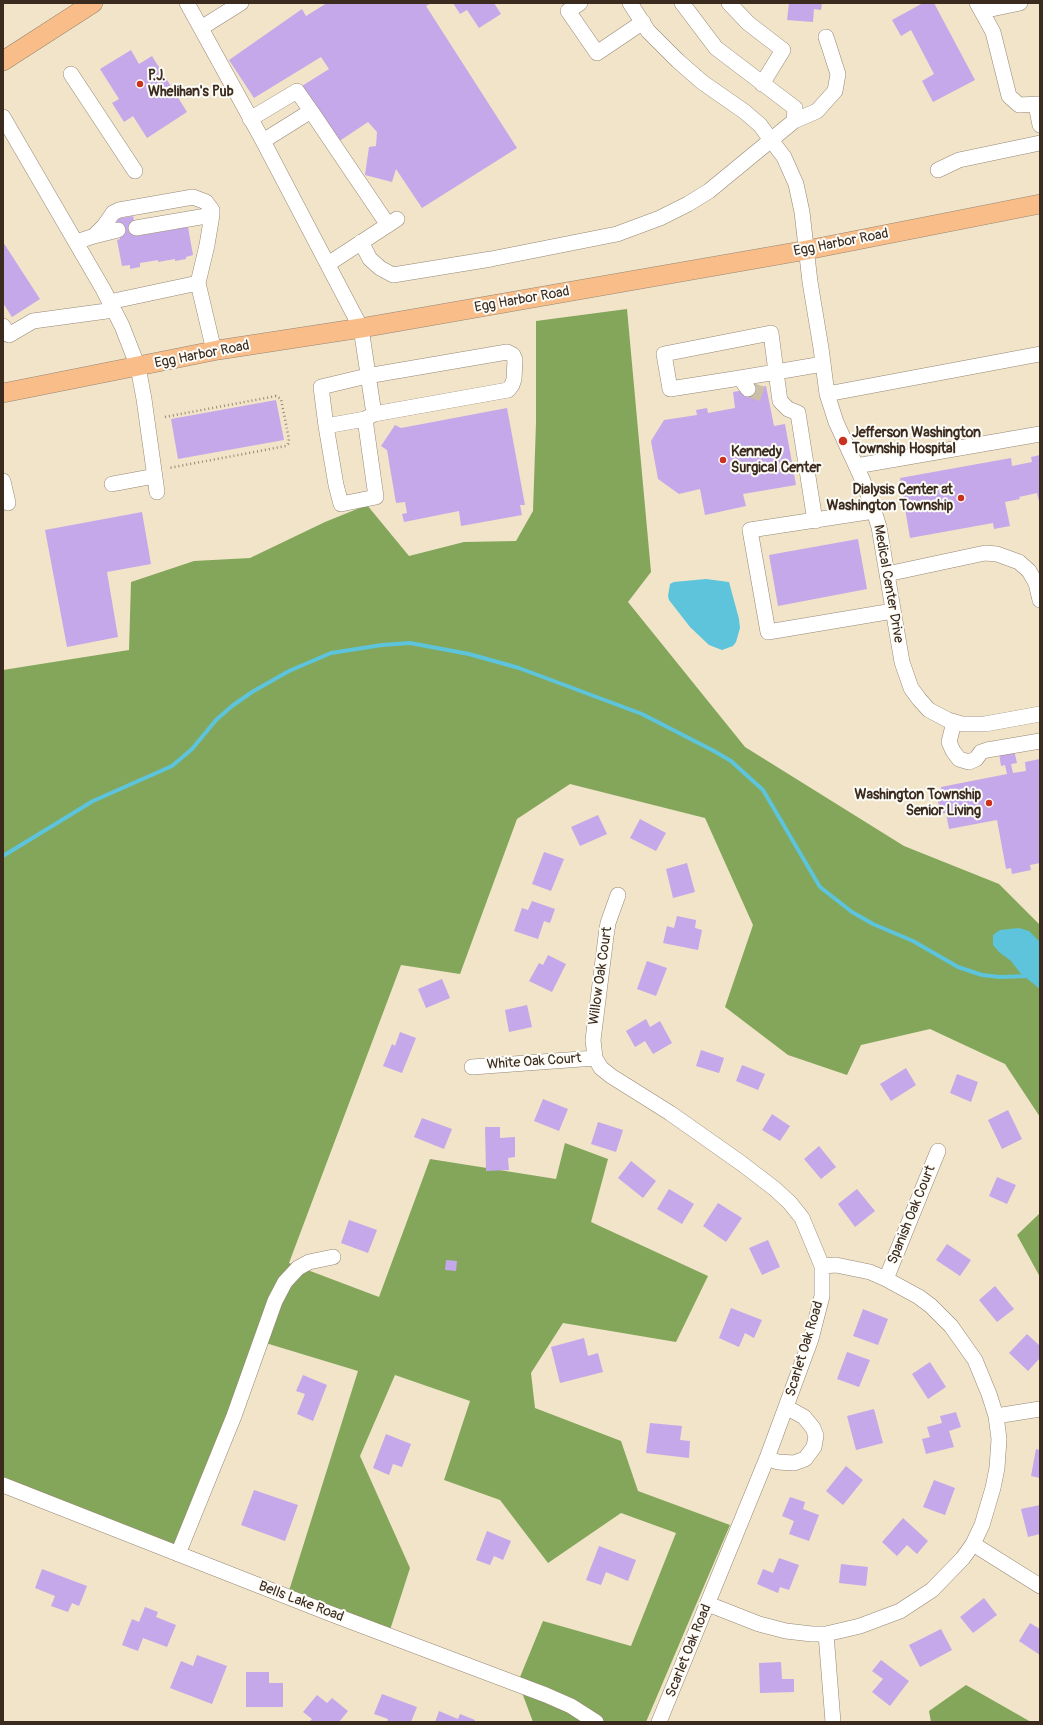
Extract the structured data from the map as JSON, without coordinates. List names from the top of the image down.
{
  "streets": {
    "main road": ["Egg Harbor Road"],
    "street": [
      "Medical Center Drive",
      "Willow Oak Court",
      "White Oak Court",
      "Spanish Oak Court",
      "Scarlet Oak Road",
      "Bells Lake Road"
    ]
  },
  "crossings": [
    ["Egg Harbor Road", "Medical Center Drive"],
    ["Willow Oak Court", "White Oak Court"],
    ["Willow Oak Court", "Scarlet Oak Road"],
    ["White Oak Court", "Scarlet Oak Road"]
  ],
  "places": [
    "P.J. Whelihan's Pub",
    "Jefferson Washington Township Hospital",
    "Kennedy Surgical Center",
    "Dialysis Center at Washington Township",
    "Washington Township Senior Living"
  ]
}
